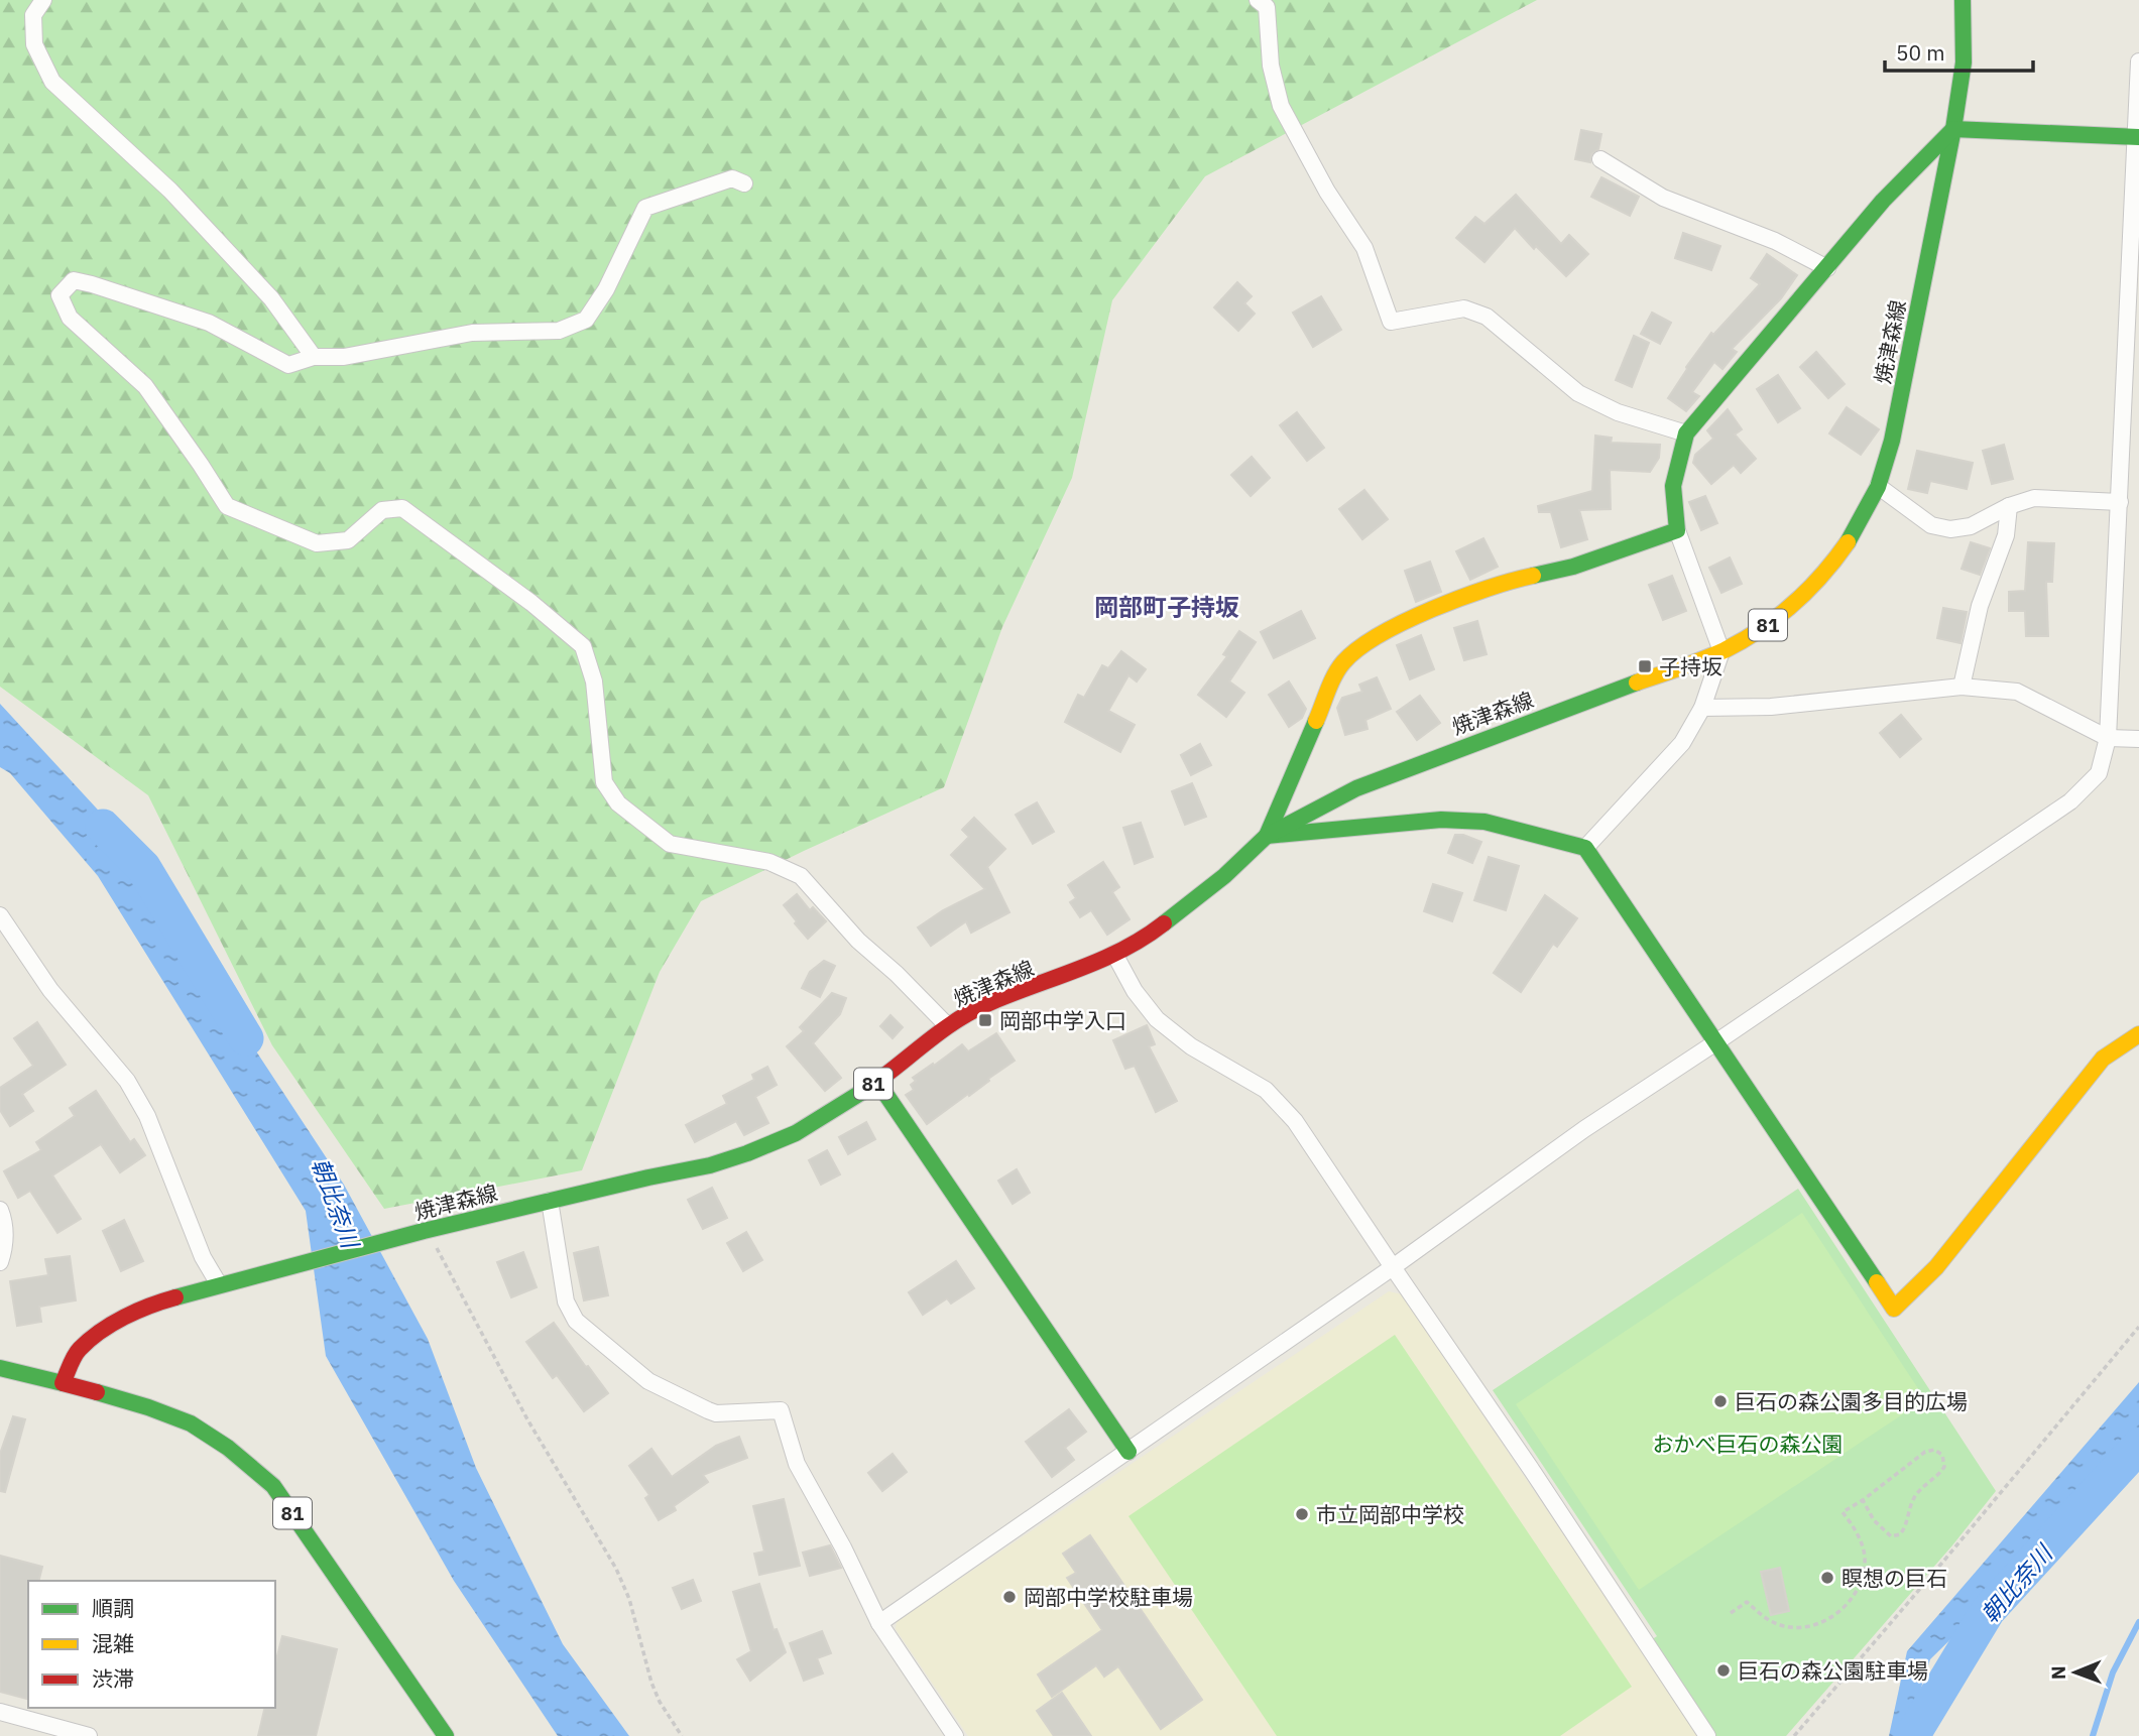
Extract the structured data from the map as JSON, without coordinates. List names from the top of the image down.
{
  "streets": {
    "main road": ["焼津森線", "81"]
  },
  "crossings": [
    ["焼津森線", "81"]
  ],
  "districts": ["岡部町子持坂"],
  "water": ["朝比奈川"],
  "parks": ["おかべ巨石の森公園"],
  "places": {
    "transit": ["子持坂", "岡部中学入口"],
    "other": [
      "巨石の森公園多目的広場",
      "市立岡部中学校",
      "瞑想の巨石",
      "岡部中学校駐車場",
      "巨石の森公園駐車場"
    ]
  },
  "legend": ["順調", "混雑", "渋滞"],
  "scale_bar": "50 m",
  "north": "left"
}
